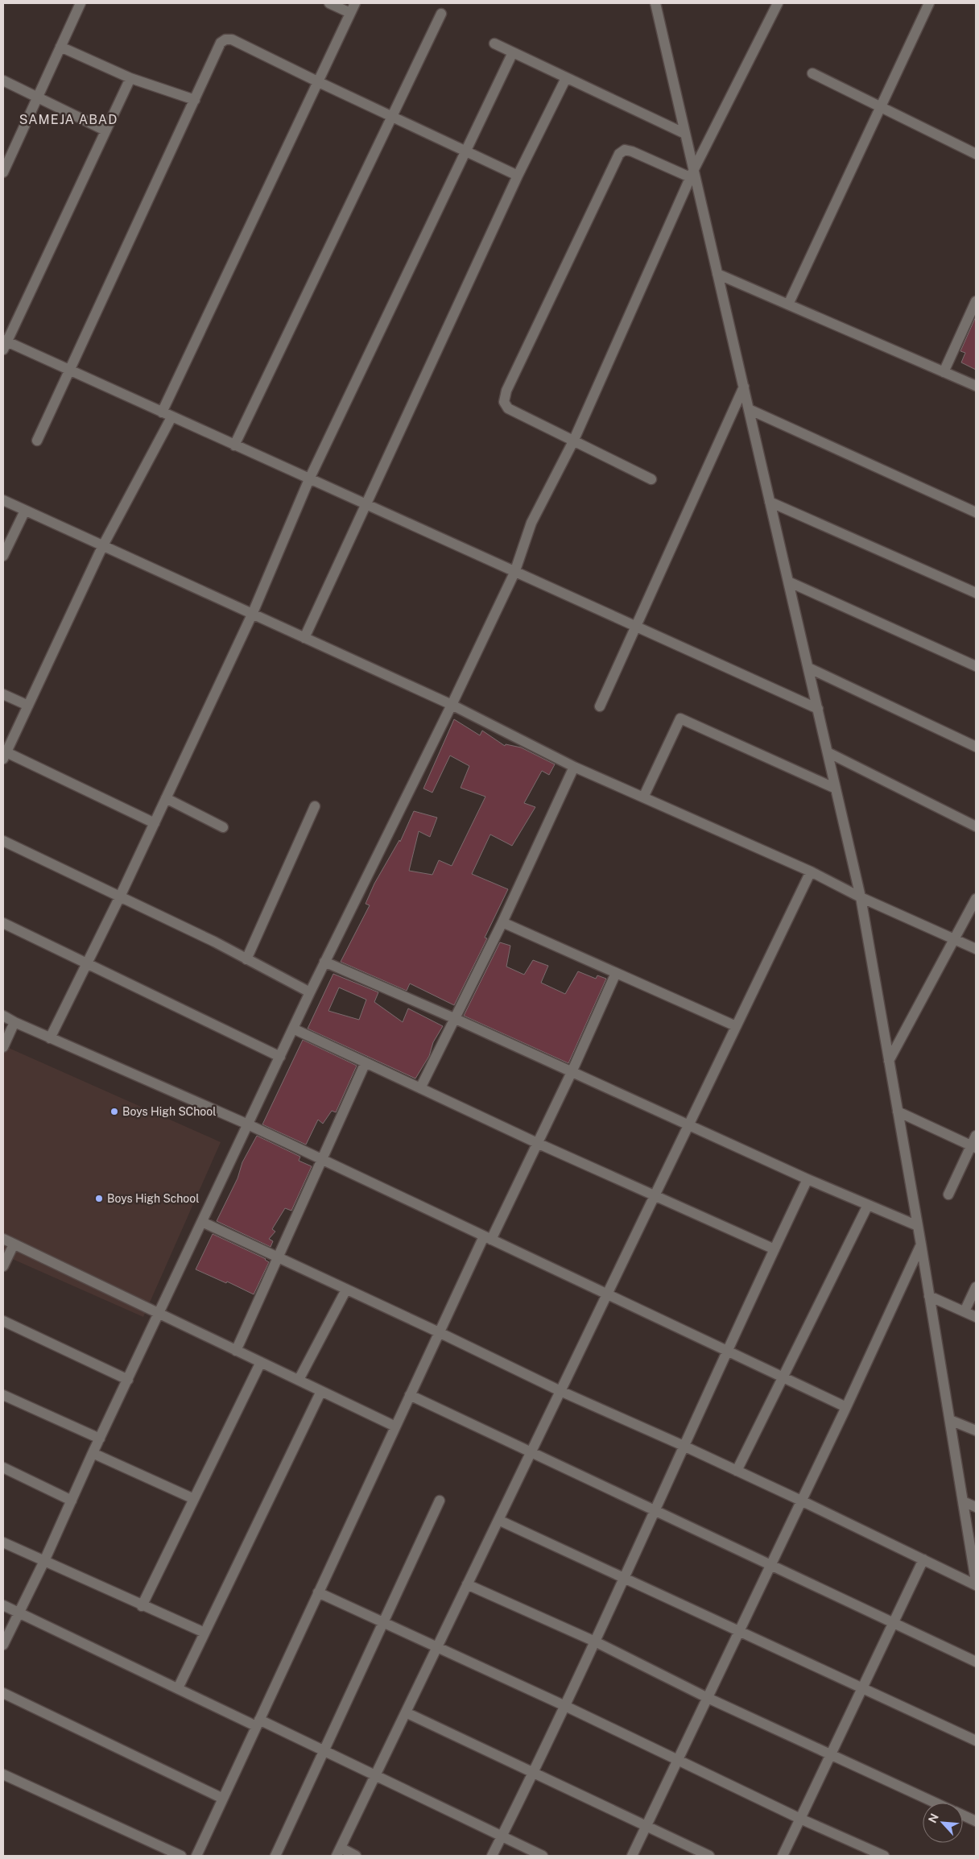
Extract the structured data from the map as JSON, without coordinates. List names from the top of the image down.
{
  "districts": ["SAMEJA ABAD"],
  "places": ["Boys High SChool", "Boys High School"],
  "north": "top left"
}
